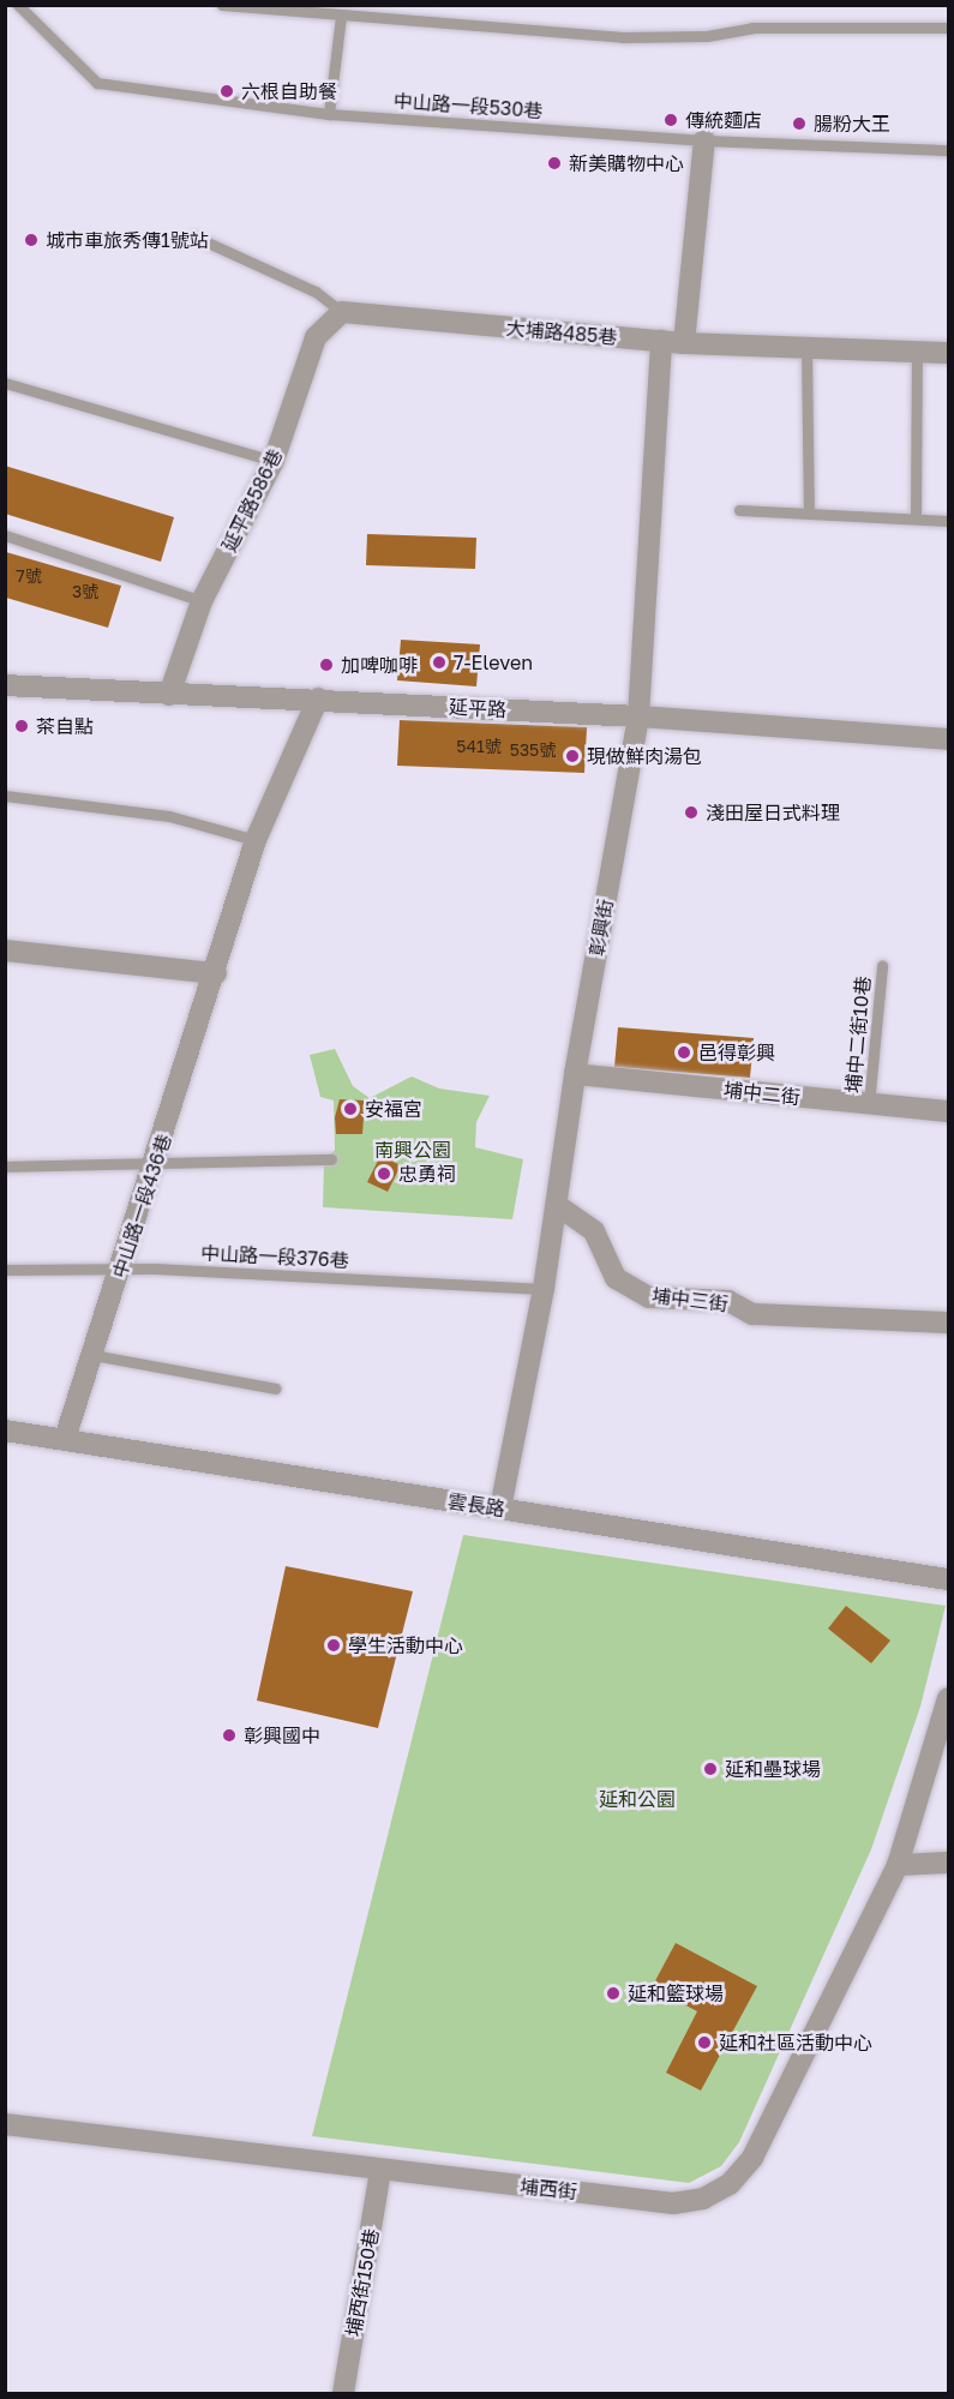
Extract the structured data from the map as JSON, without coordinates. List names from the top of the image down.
{
  "streets": {
    "street": [
      "大埔路485巷",
      "延平路586巷",
      "延平路",
      "彰興街",
      "埔中二街",
      "中山路一段436巷",
      "埔中三街",
      "雲長路",
      "埔西街",
      "埔西街150巷"
    ],
    "lane": ["中山路一段530巷", "埔中二街10巷", "中山路一段376巷"]
  },
  "crossings": [
    ["大埔路485巷", "延平路586巷"],
    ["大埔路485巷", "彰興街"],
    ["延平路586巷", "延平路"],
    ["延平路", "彰興街"],
    ["延平路", "中山路一段436巷"],
    ["彰興街", "埔中二街"],
    ["彰興街", "中山路一段376巷"],
    ["彰興街", "埔中三街"],
    ["彰興街", "雲長路"],
    ["埔中二街10巷", "埔中二街"],
    ["中山路一段436巷", "中山路一段376巷"],
    ["中山路一段436巷", "雲長路"],
    ["埔西街", "埔西街150巷"]
  ],
  "parks": ["南興公園", "延和公園"],
  "places": [
    "六根自助餐",
    "傳統麵店",
    "腸粉大王",
    "新美購物中心",
    "城市車旅秀傳1號站",
    "7-Eleven",
    "加啤咖啡",
    "茶自點",
    "現做鮮肉湯包",
    "淺田屋日式料理",
    "邑得彰興",
    "安福宮",
    "忠勇祠",
    "學生活動中心",
    "彰興國中",
    "延和壘球場",
    "延和籃球場",
    "延和社區活動中心"
  ],
  "house_numbers": [
    "7號",
    "3號",
    "541號",
    "535號"
  ]
}
